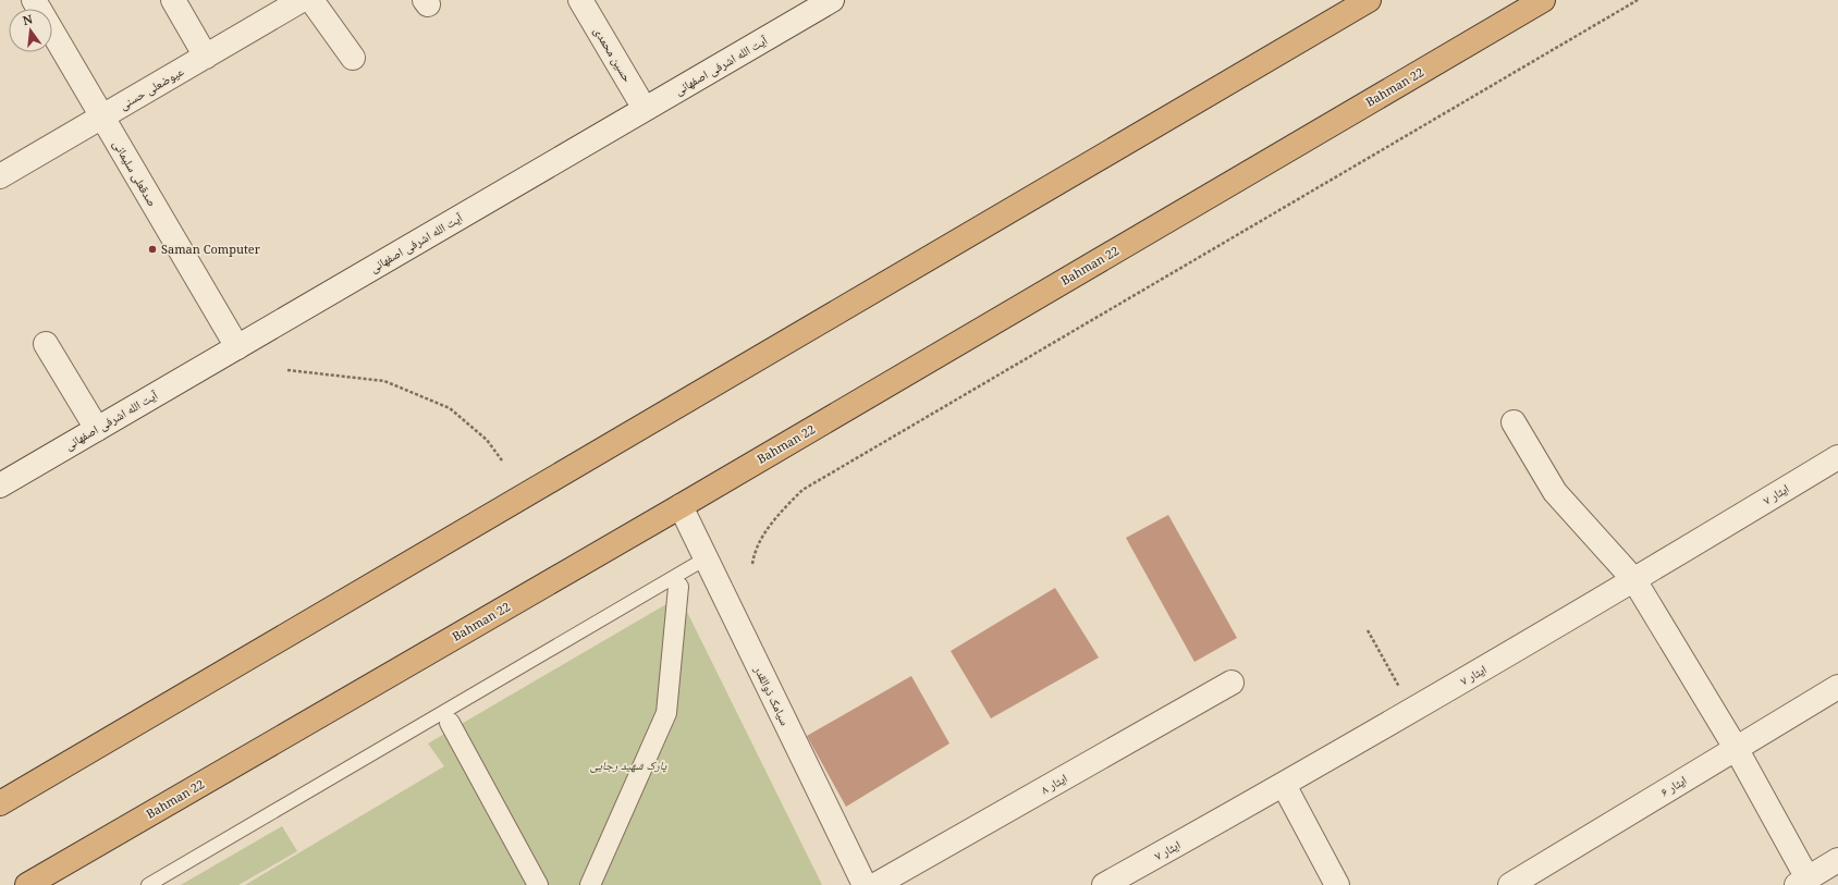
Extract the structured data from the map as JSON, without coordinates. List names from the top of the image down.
{
  "streets": {
    "highway": ["Bahman 22"],
    "street": [
      "حسین محمدی",
      "آیت الله اشرفی اصفهانی",
      "عیوضعلی حسنی",
      "صدقعلی سلیمانی",
      "ایثار ۷",
      "سیامک ذوالقدر",
      "ایثار ۸",
      "ایثار ۶"
    ]
  },
  "crossings": [
    ["حسین محمدی", "آیت الله اشرفی اصفهانی"],
    ["آیت الله اشرفی اصفهانی", "صدقعلی سلیمانی"],
    ["Bahman 22", "سیامک ذوالقدر"],
    ["عیوضعلی حسنی", "صدقعلی سلیمانی"]
  ],
  "parks": ["پارک شهید رجایی"],
  "places": ["Saman Computer"],
  "north": "top"
}
